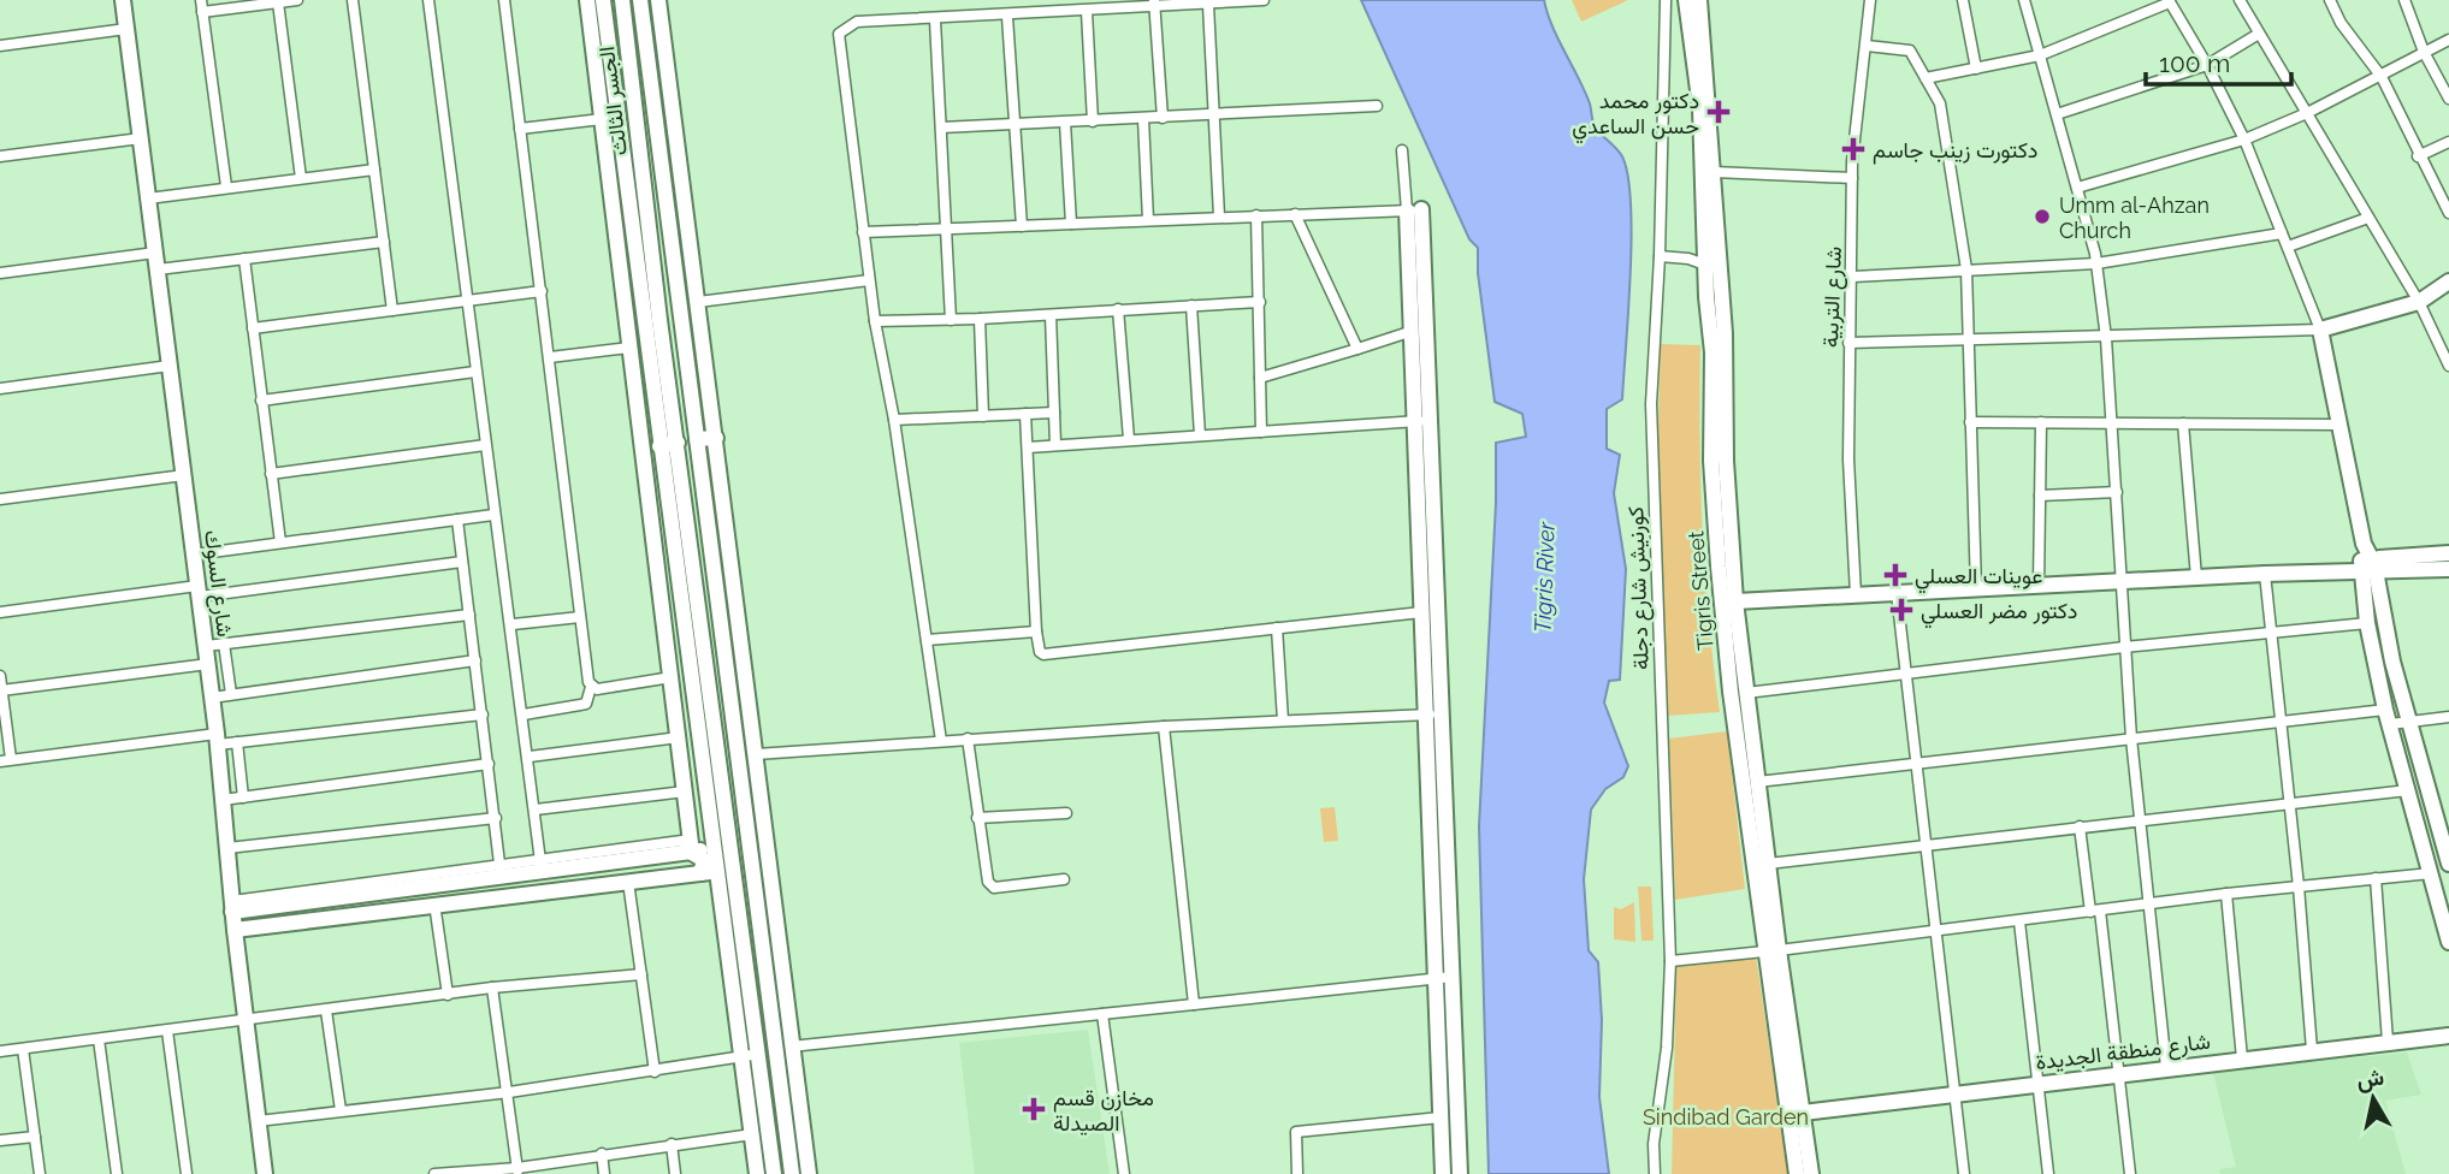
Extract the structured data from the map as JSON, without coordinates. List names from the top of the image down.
{
  "streets": {
    "street": [
      "الجسر الثالث",
      "شارع التربية",
      "شارع السوك",
      "كورنيش شارع دجلة",
      "Tigris Street",
      "شارع منطقة الجديدة"
    ]
  },
  "crossings": [
    ["Tigris Street", "شارع منطقة الجديدة"]
  ],
  "water": ["Tigris River"],
  "parks": ["Sindibad Garden"],
  "places": {
    "health": [
      "دكتور محمد حسن الساعدي",
      "دكتورت زينب جاسم",
      "عوينات العسلي",
      "دكتور مضر العسلي",
      "مخازن قسم الصيدلة"
    ],
    "other": ["Umm al-Ahzan Church"]
  },
  "scale_bar": "100 m",
  "north": "top"
}
